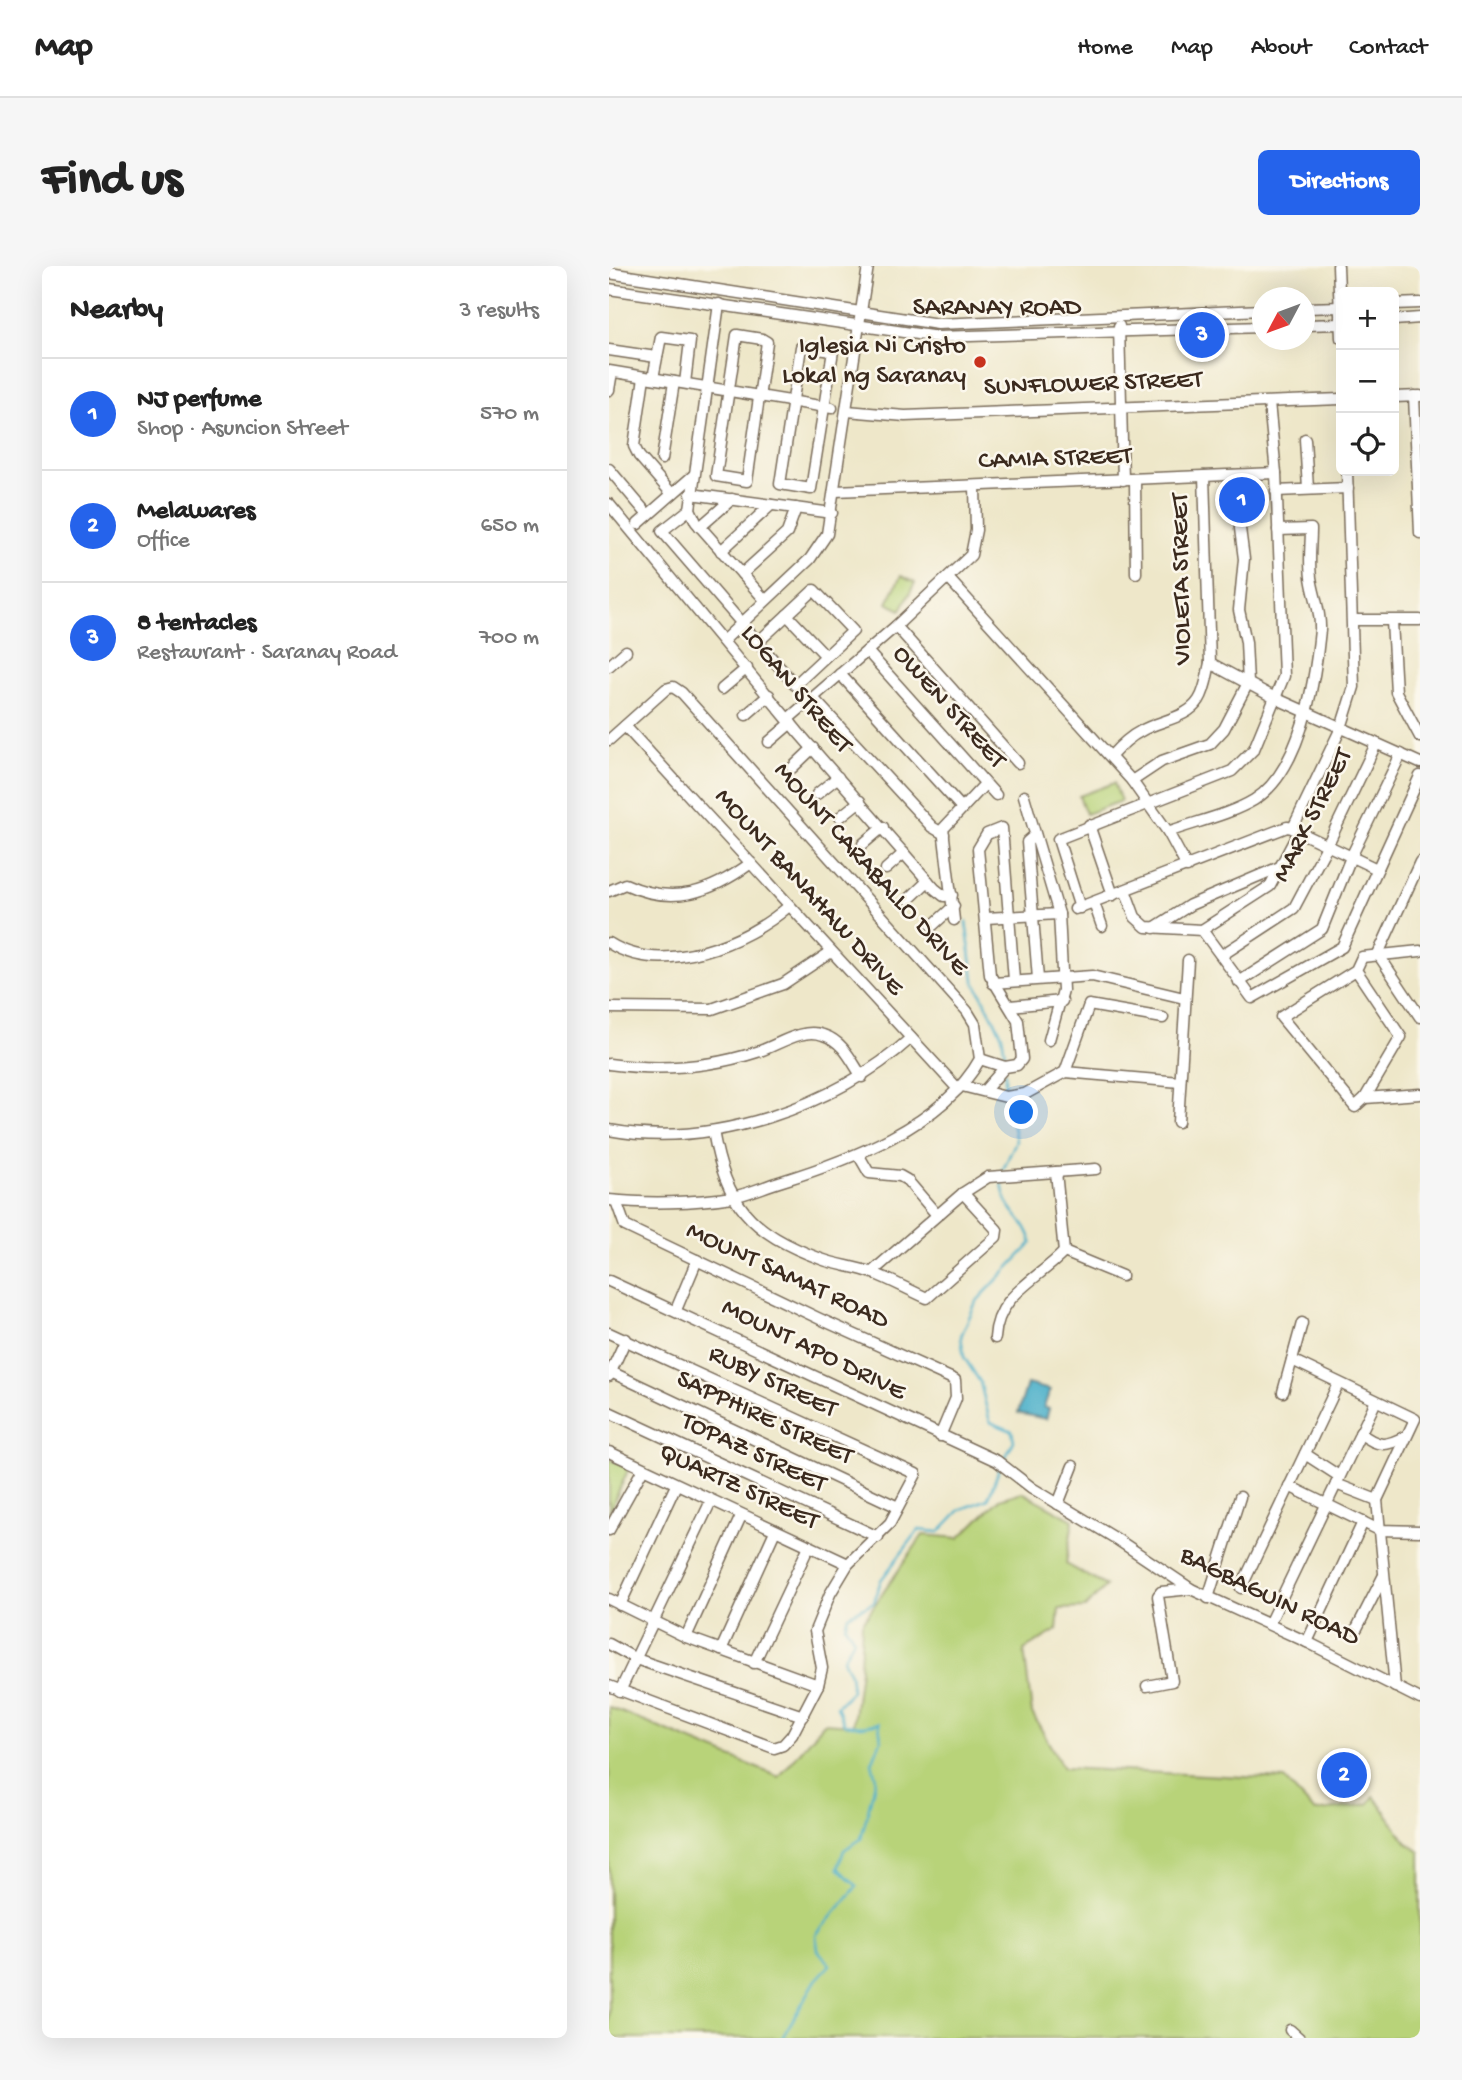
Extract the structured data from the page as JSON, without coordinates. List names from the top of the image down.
{
  "streets": {
    "street": [
      "SARANAY ROAD",
      "SUNFLOWER STREET",
      "CAMIA STREET",
      "VIOLETA STREET",
      "LOGAN STREET",
      "OWEN STREET",
      "MARK STREET",
      "MOUNT CARABALLO DRIVE",
      "MOUNT BANAHAW DRIVE",
      "MOUNT SAMAT ROAD",
      "MOUNT APO DRIVE",
      "RUBY STREET",
      "SAPPHIRE STREET",
      "TOPAZ STREET",
      "QUARTZ STREET",
      "BAGBAGUIN ROAD"
    ]
  },
  "crossings": [
    ["CAMIA STREET", "VIOLETA STREET"],
    ["MOUNT CARABALLO DRIVE", "MOUNT BANAHAW DRIVE"],
    ["MOUNT SAMAT ROAD", "MOUNT APO DRIVE"],
    ["MOUNT APO DRIVE", "BAGBAGUIN ROAD"],
    ["RUBY STREET", "SAPPHIRE STREET"]
  ],
  "places": ["Iglesia Ni Cristo Lokal ng Saranay"],
  "north": "bottom left",
  "page": {
    "header": "Map",
    "nav": [
      "Home",
      "Map",
      "About",
      "Contact"
    ],
    "buttons": "Directions",
    "title": "Find us",
    "heading": ["Nearby", "3 results"],
    "map_buttons": ["+", "−"],
    "pins": ["3", "1", "2"],
    "list": [
      {
        "mark": "1",
        "name": "NJ perfume",
        "note": "Shop · Asuncion Street",
        "value": "570 m"
      },
      {
        "mark": "2",
        "name": "Melawares",
        "note": "Office",
        "value": "650 m"
      },
      {
        "mark": "3",
        "name": "8 tentacles",
        "note": "Restaurant · Saranay Road",
        "value": "700 m"
      }
    ]
  }
}
